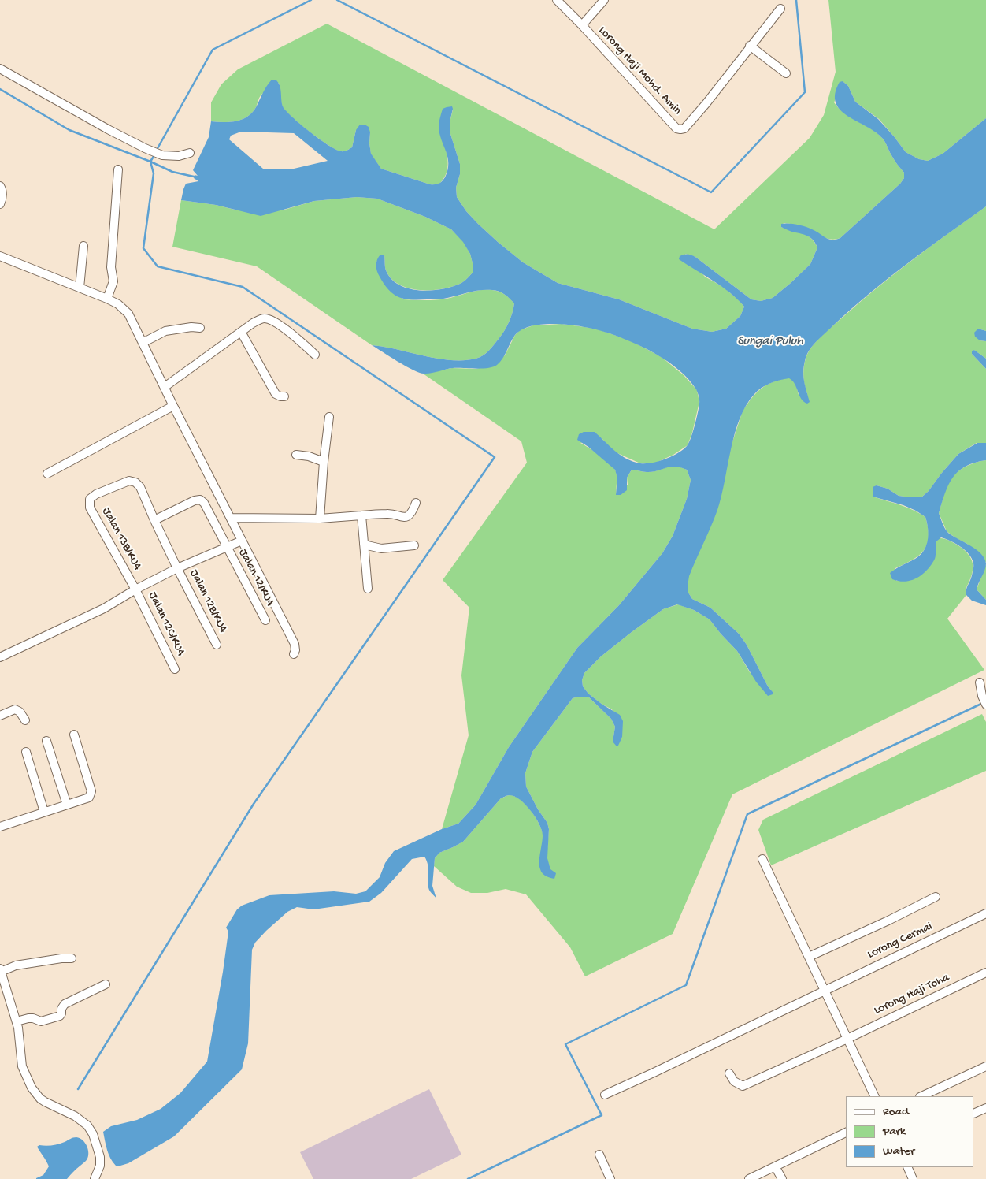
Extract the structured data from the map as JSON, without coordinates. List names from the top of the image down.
{
  "streets": {
    "street": [
      "Lorong Haji Mohd. Amin",
      "Jalan 13B/KU4",
      "Jalan 12/KU4",
      "Jalan 12B/KU4",
      "Jalan 12C/KU4",
      "Lorong Cermai",
      "Lorong Haji Toha"
    ]
  },
  "crossings": [
    ["Jalan 13B/KU4", "Jalan 12B/KU4"],
    ["Jalan 13B/KU4", "Jalan 12C/KU4"],
    ["Jalan 12/KU4", "Jalan 12B/KU4"]
  ],
  "water": ["Sungai Puluh"],
  "legend": ["Road", "Park", "Water"]
}
